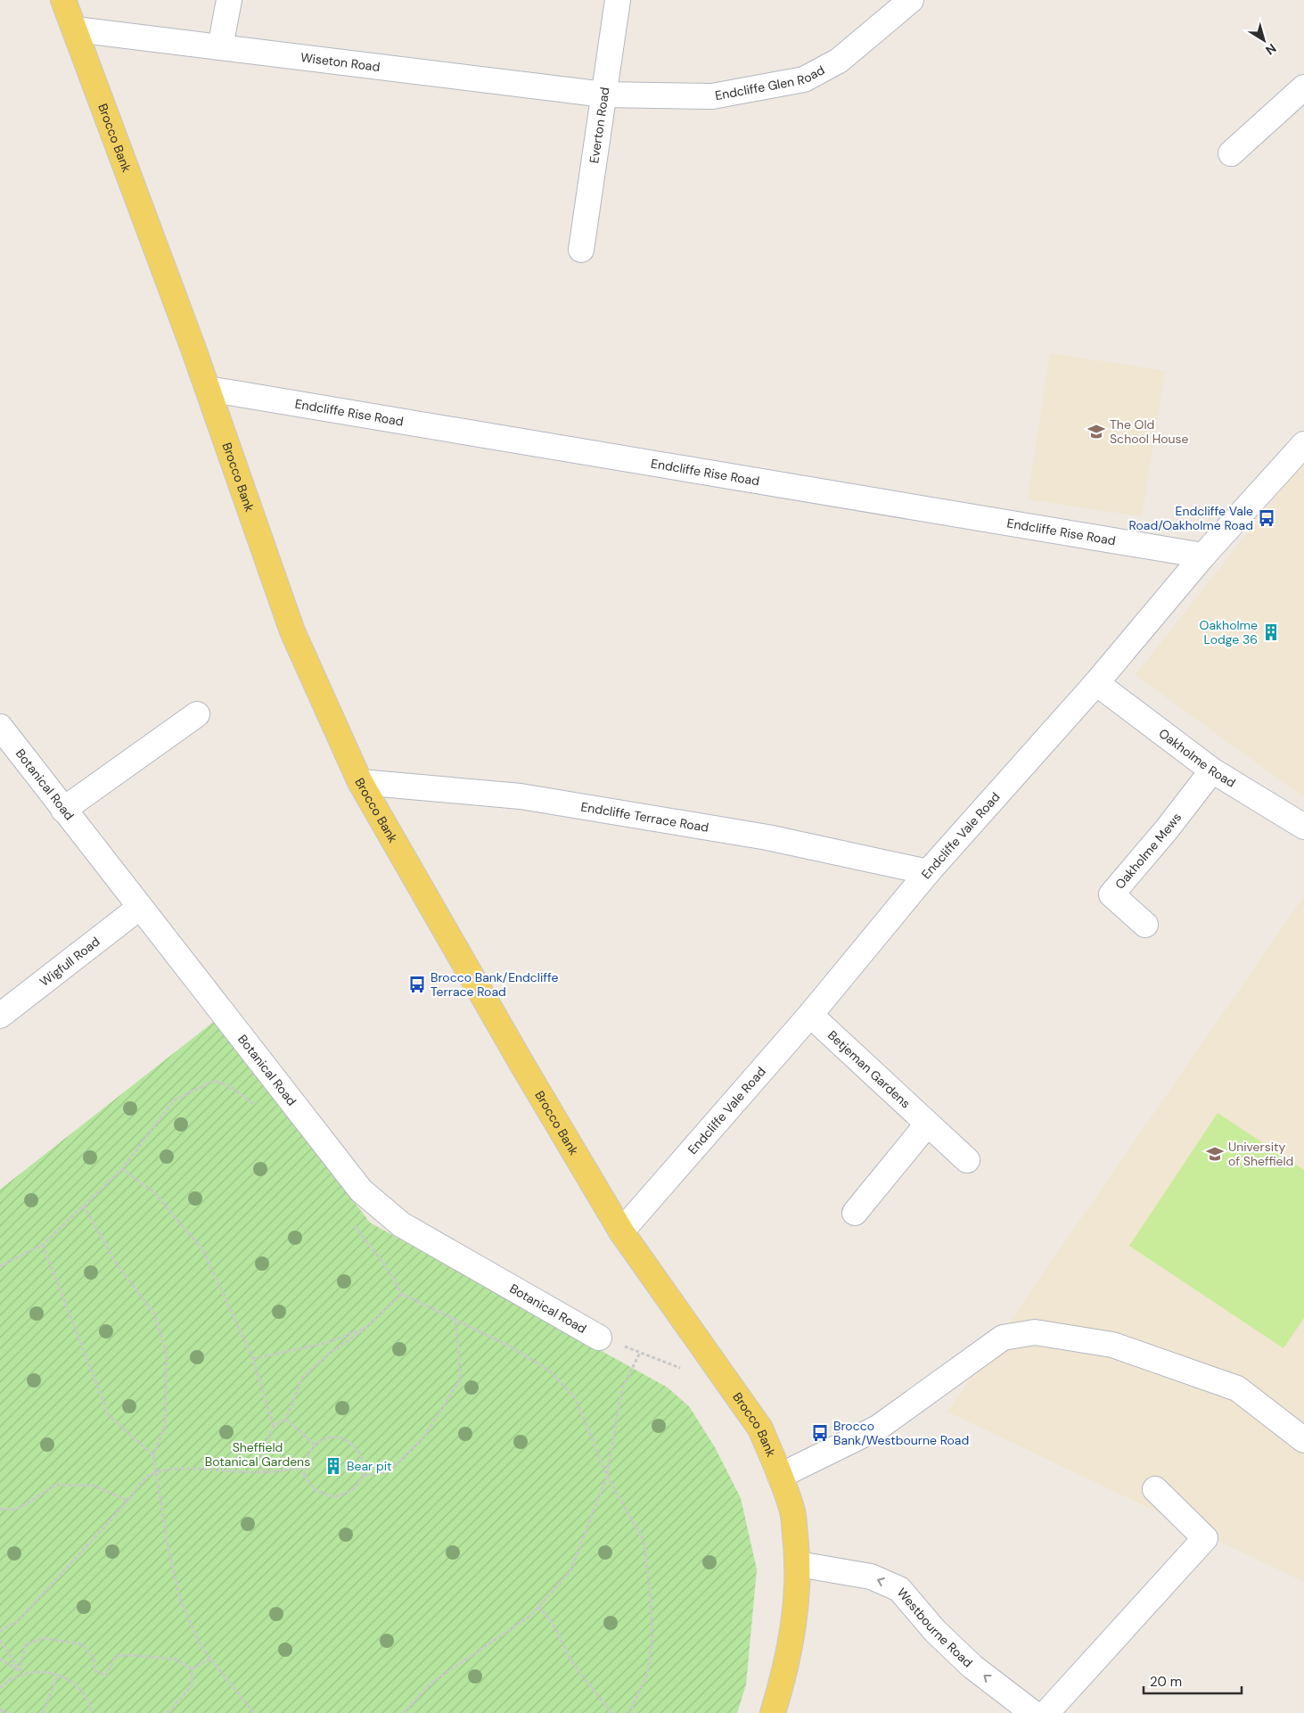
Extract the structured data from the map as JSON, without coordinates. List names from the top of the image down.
{
  "streets": {
    "main road": ["Brocco Bank"],
    "street": [
      "Wiseton Road",
      "Endcliffe Glen Road",
      "Everton Road",
      "Endcliffe Rise Road",
      "Oakholme Road",
      "Botanical Road",
      "Endcliffe Terrace Road",
      "Endcliffe Vale Road",
      "Oakholme Mews",
      "Wigfull Road",
      "Betjeman Gardens",
      "Westbourne Road"
    ]
  },
  "crossings": [
    ["Wiseton Road", "Endcliffe Glen Road"],
    ["Wiseton Road", "Everton Road"],
    ["Wiseton Road", "Brocco Bank"],
    ["Endcliffe Glen Road", "Everton Road"],
    ["Brocco Bank", "Endcliffe Rise Road"],
    ["Brocco Bank", "Endcliffe Terrace Road"],
    ["Brocco Bank", "Endcliffe Vale Road"],
    ["Brocco Bank", "Westbourne Road"],
    ["Endcliffe Rise Road", "Endcliffe Vale Road"],
    ["Oakholme Road", "Endcliffe Vale Road"],
    ["Oakholme Road", "Oakholme Mews"],
    ["Botanical Road", "Wigfull Road"],
    ["Endcliffe Terrace Road", "Endcliffe Vale Road"],
    ["Endcliffe Vale Road", "Betjeman Gardens"]
  ],
  "one_way": ["Westbourne Road"],
  "parks": ["Sheffield Botanical Gardens"],
  "places": {
    "school or university": ["The Old School House", "University of Sheffield"],
    "bus stop": ["Endcliffe Vale Road/Oakholme Road", "Brocco Bank/Endcliffe Terrace Road", "Brocco Bank/Westbourne Road"],
    "building": ["Oakholme Lodge 36", "Bear pit"]
  },
  "scale_bar": "20 m",
  "north": "bottom right"
}
